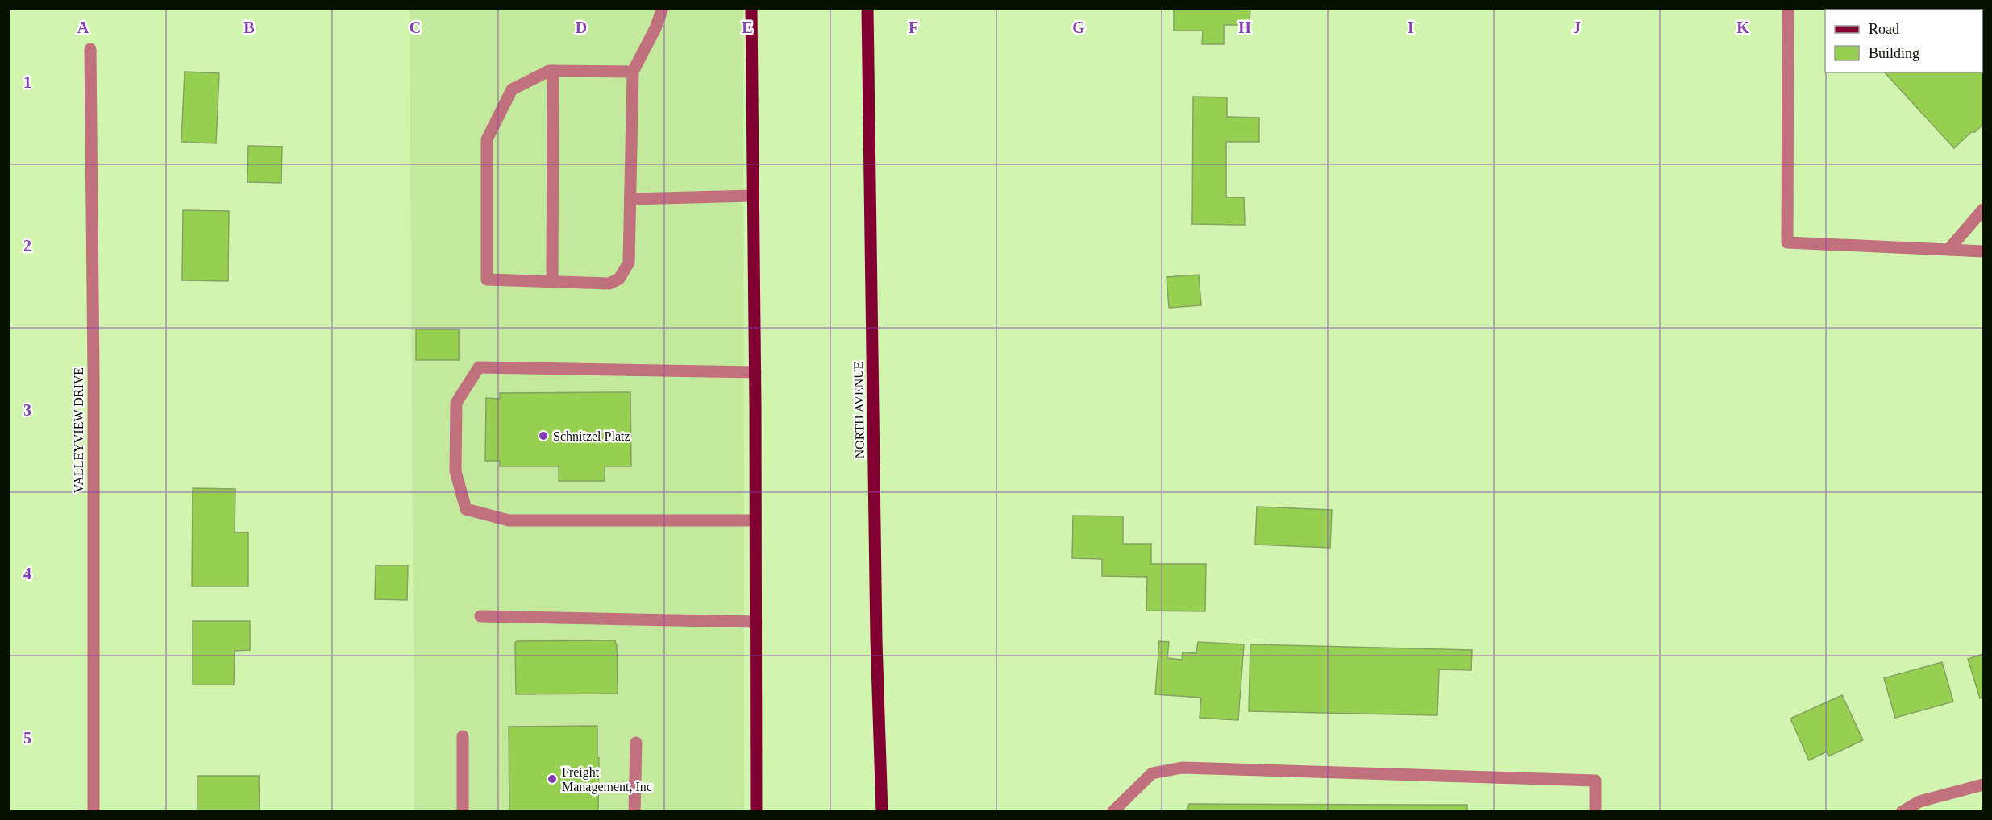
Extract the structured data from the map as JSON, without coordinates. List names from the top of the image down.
{
  "streets": {
    "main road": ["NORTH AVENUE"],
    "street": ["VALLEYVIEW DRIVE"]
  },
  "places": ["Schnitzel Platz", "Freight Management, Inc"],
  "legend": ["Road", "Building"],
  "grid": {
    "columns": [
      "A",
      "B",
      "C",
      "D",
      "E",
      "F",
      "G",
      "H",
      "I",
      "J",
      "K"
    ],
    "rows": [
      "1",
      "2",
      "3",
      "4",
      "5"
    ]
  }
}
